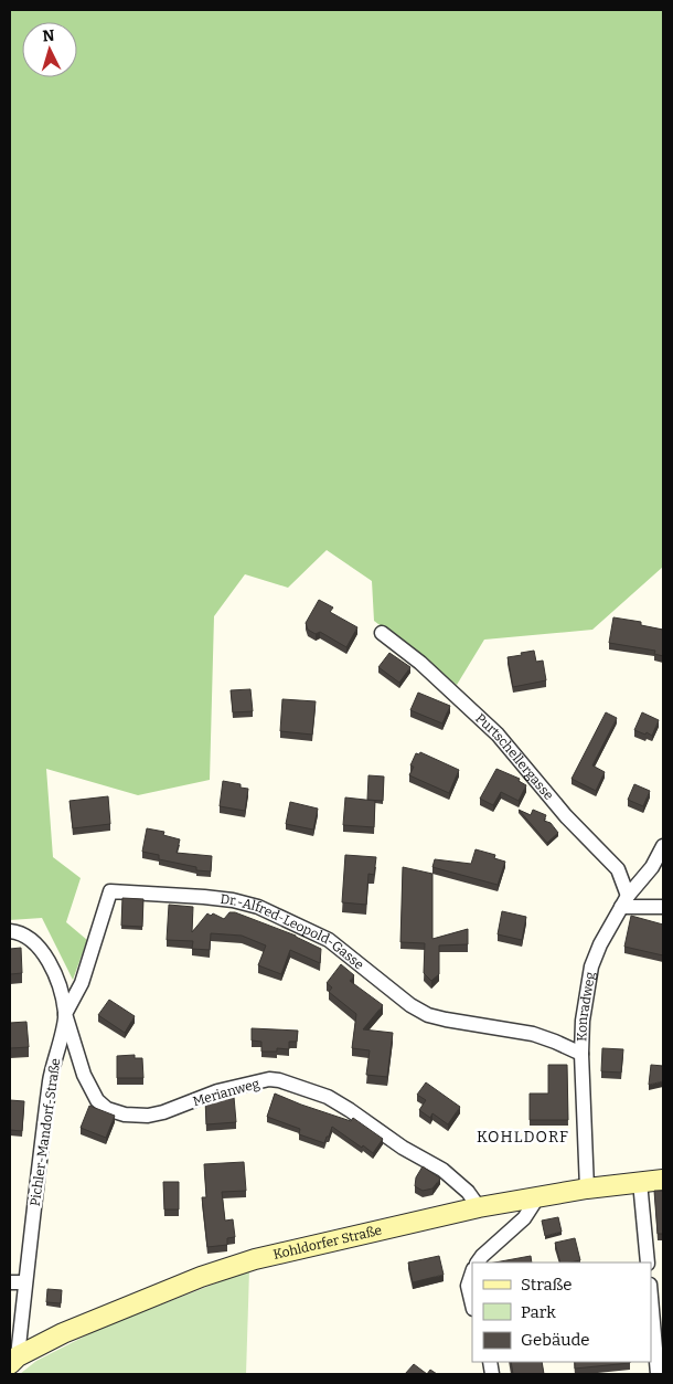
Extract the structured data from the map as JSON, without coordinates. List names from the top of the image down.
{
  "streets": {
    "street": [
      "Purtschellergasse",
      "Dr.-Alfred-Leopold-Gasse",
      "Konradweg",
      "Merianweg",
      "Pichler-Mandorf-Straße",
      "Kohldorfer Straße"
    ]
  },
  "crossings": [
    ["Purtschellergasse", "Konradweg"],
    ["Dr.-Alfred-Leopold-Gasse", "Konradweg"],
    ["Dr.-Alfred-Leopold-Gasse", "Merianweg"],
    ["Dr.-Alfred-Leopold-Gasse", "Pichler-Mandorf-Straße"],
    ["Konradweg", "Kohldorfer Straße"],
    ["Merianweg", "Pichler-Mandorf-Straße"],
    ["Merianweg", "Kohldorfer Straße"],
    ["Pichler-Mandorf-Straße", "Kohldorfer Straße"]
  ],
  "districts": ["KOHLDORF"],
  "legend": ["Straße", "Park", "Gebäude"],
  "north": "top"
}
